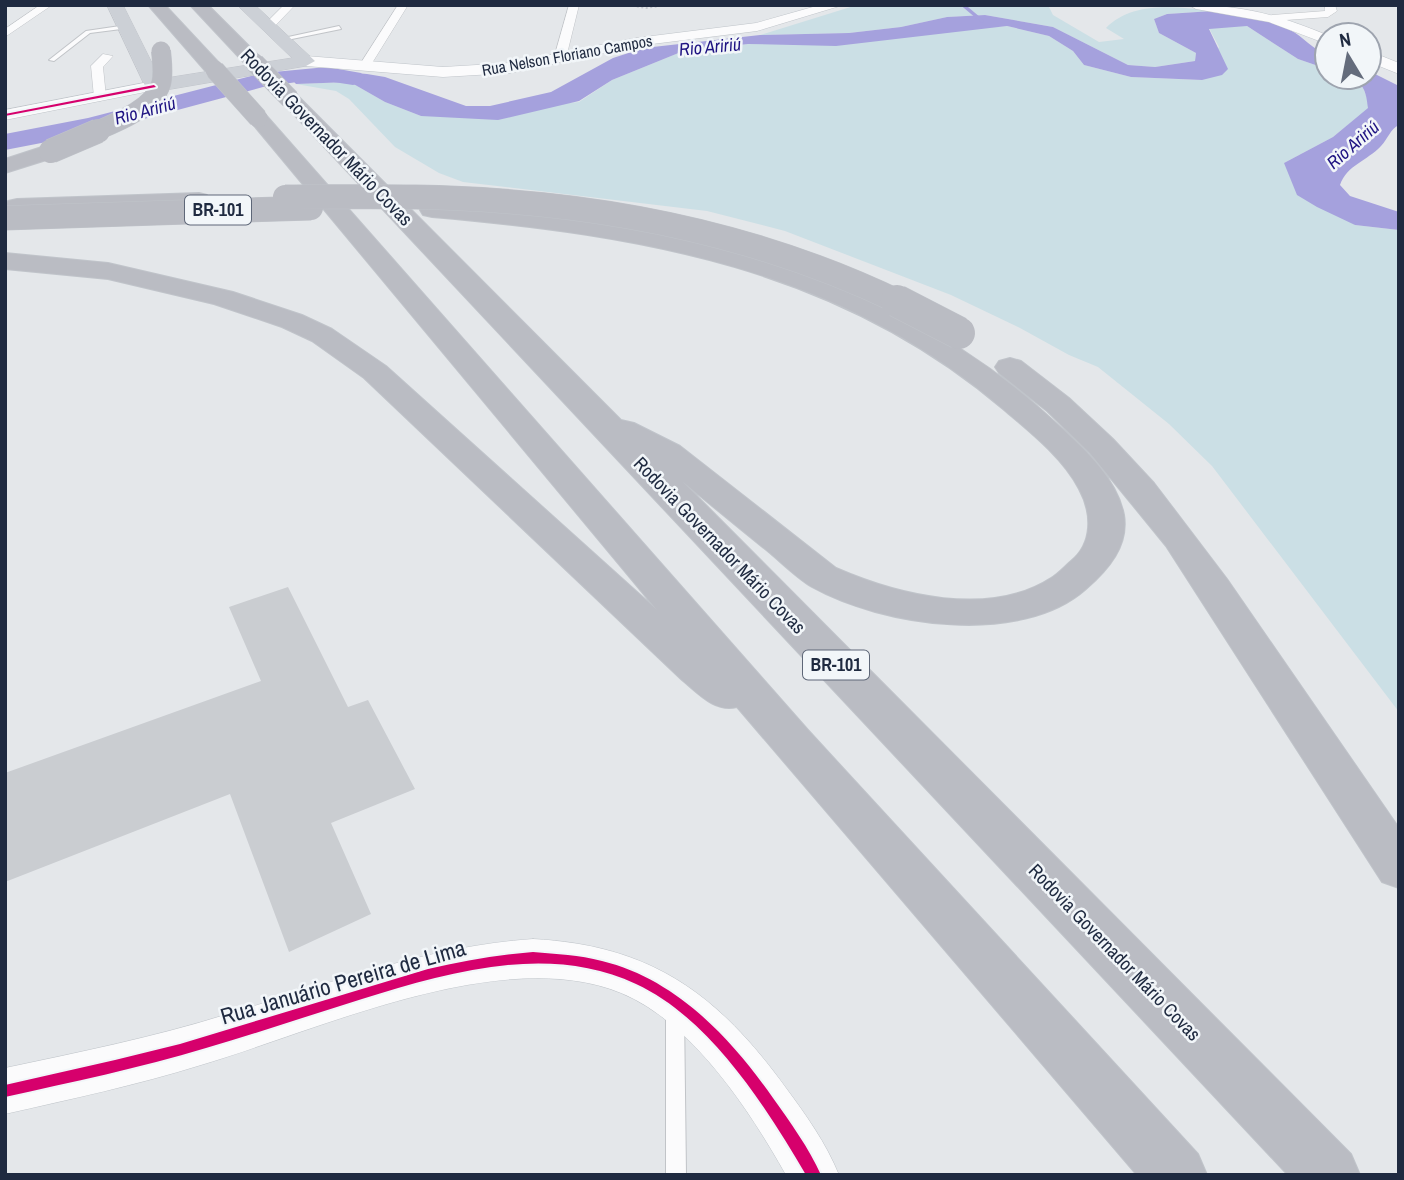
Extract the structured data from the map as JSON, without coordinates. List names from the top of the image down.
{
  "streets": {
    "highway": ["Rodovia Governador Mário Covas", "BR-101"],
    "main road": ["Rua Nelson Floriano Campos", "Rua Januário Pereira de Lima"]
  },
  "crossings": [
    ["Rodovia Governador Mário Covas", "BR-101"]
  ],
  "water": ["Rio Aririú"],
  "north": "top"
}
